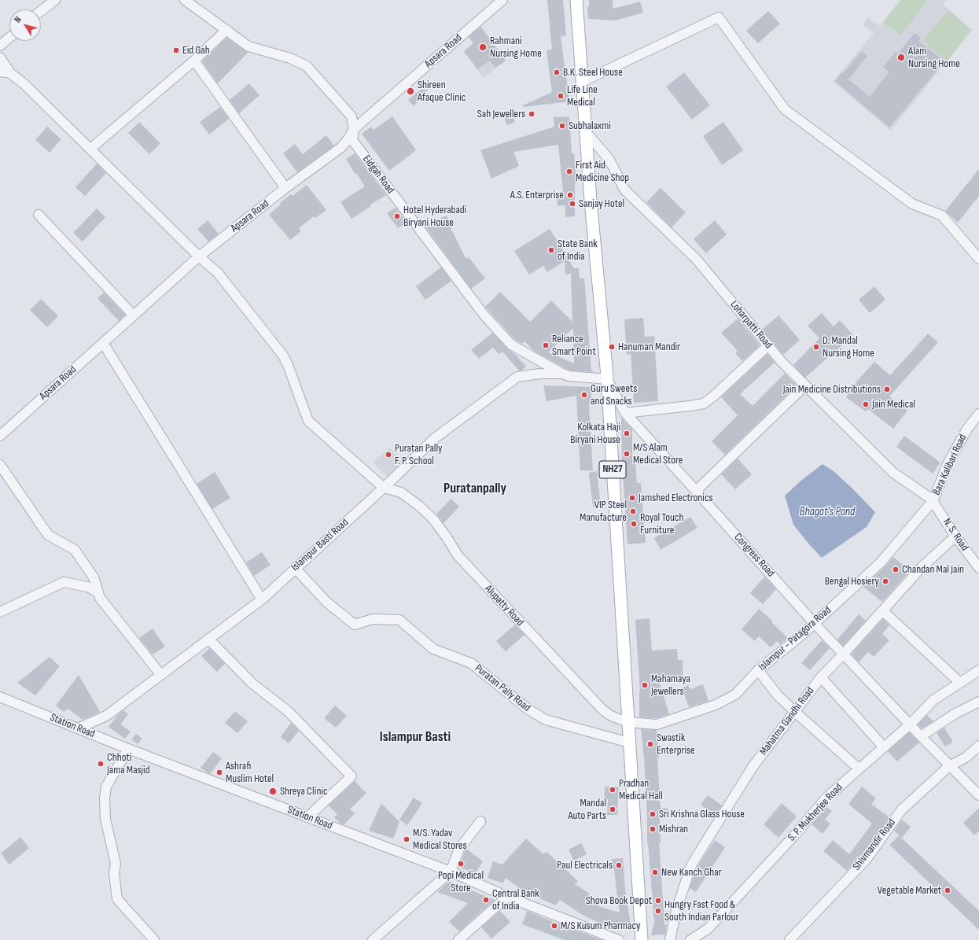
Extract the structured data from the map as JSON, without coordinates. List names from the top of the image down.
{
  "streets": {
    "main road": ["NH27"],
    "street": [
      "Apsara Road",
      "Eidgah Road",
      "Loharpatti Road",
      "Bara Kalibari Road",
      "N. S. Road",
      "Islampur Basti Road",
      "Congress Road",
      "Alupatty Road",
      "Islampur - Patagora Road",
      "Puratan Pally Road",
      "Mahatma Gandhi Road",
      "Station Road",
      "S. P. Mukherjee Road",
      "Shivmandir Road"
    ]
  },
  "crossings": [
    ["Apsara Road", "Eidgah Road"],
    ["Eidgah Road", "Islampur Basti Road"],
    ["Loharpatti Road", "Bara Kalibari Road"],
    ["Loharpatti Road", "NH27"],
    ["Loharpatti Road", "N. S. Road"],
    ["Loharpatti Road", "Islampur - Patagora Road"],
    ["Bara Kalibari Road", "N. S. Road"],
    ["Bara Kalibari Road", "Islampur - Patagora Road"],
    ["NH27", "Congress Road"],
    ["NH27", "Alupatty Road"],
    ["NH27", "Islampur - Patagora Road"],
    ["NH27", "Puratan Pally Road"],
    ["N. S. Road", "Islampur - Patagora Road"],
    ["N. S. Road", "Mahatma Gandhi Road"],
    ["Islampur Basti Road", "Alupatty Road"],
    ["Islampur Basti Road", "Puratan Pally Road"],
    ["Islampur Basti Road", "Station Road"],
    ["Congress Road", "Islampur - Patagora Road"],
    ["Congress Road", "Mahatma Gandhi Road"],
    ["Congress Road", "S. P. Mukherjee Road"],
    ["Congress Road", "Shivmandir Road"],
    ["Alupatty Road", "Islampur - Patagora Road"]
  ],
  "districts": ["Puratanpally", "Islampur Basti"],
  "water": ["Bhagat’s Pond"],
  "places": [
    "Rahmani Nursing Home",
    "Eid Gah",
    "Alam Nursing Home",
    "B.K. Steel House",
    "Shireen Afaque Clinic",
    "Life Line Medical",
    "Sah Jewellers",
    "Subhalaxmi",
    "First Aid Medicine Shop",
    "A.S. Enterprise",
    "Sanjay Hotel",
    "Hotel Hyderabadi Biryani House",
    "State Bank of India",
    "Reliance Smart Point",
    "Hanuman Mandir",
    "D. Mandal Nursing Home",
    "Jain Medicine Distributions",
    "Guru Sweets and Snacks",
    "Jain Medical",
    "Kolkata Haji Biryani House",
    "M/S Alam Medical Store",
    "Puratan Pally F. P. School",
    "Jamshed Electronics",
    "VIP Steel Manufacture",
    "Royal Touch Furniture",
    "Chandan Mal Jain",
    "Bengal Hosiery",
    "Mahamaya Jewellers",
    "Swastik Enterprise",
    "Chhoti Jama Masjid",
    "Ashrafi Muslim Hotel",
    "Pradhan Medical Hall",
    "Shreya Clinic",
    "Mandal Auto Parts",
    "Sri Krishna Glass House",
    "Mishran",
    "M/S. Yadav Medical Stores",
    "Popi Medical Store",
    "Paul Electricals",
    "New Kanch Ghar",
    "Vegetable Market",
    "Central Bank of India",
    "Shova Book Depot",
    "Hungry Fast Food & South Indian Parlour",
    "M/S Kusum Pharmacy"
  ],
  "north": "top left"
}
